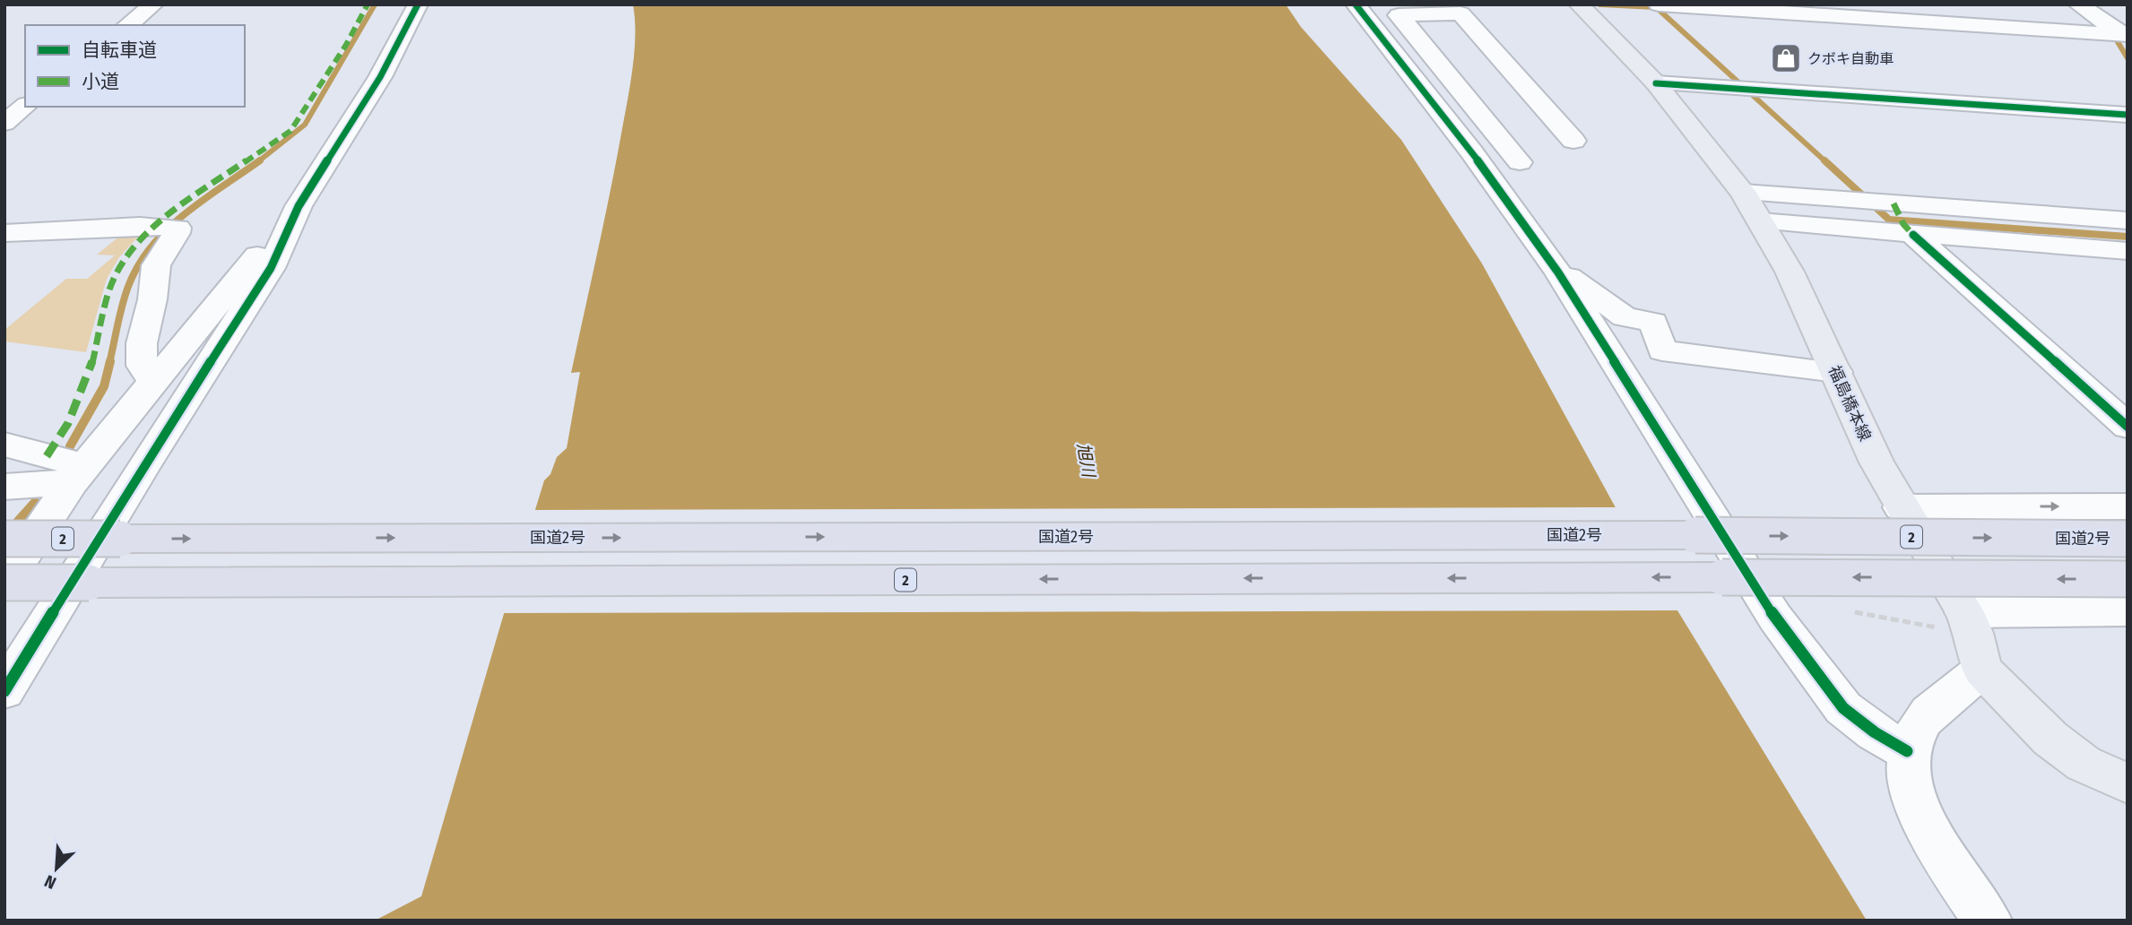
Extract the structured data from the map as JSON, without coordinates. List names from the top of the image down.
{
  "streets": {
    "highway": ["国道2号", "2"],
    "main road": ["福島橋本線"]
  },
  "water": ["旭川"],
  "places": {
    "shop": ["クボキ自動車"]
  },
  "legend": ["自転車道", "小道"],
  "north": "bottom left"
}
